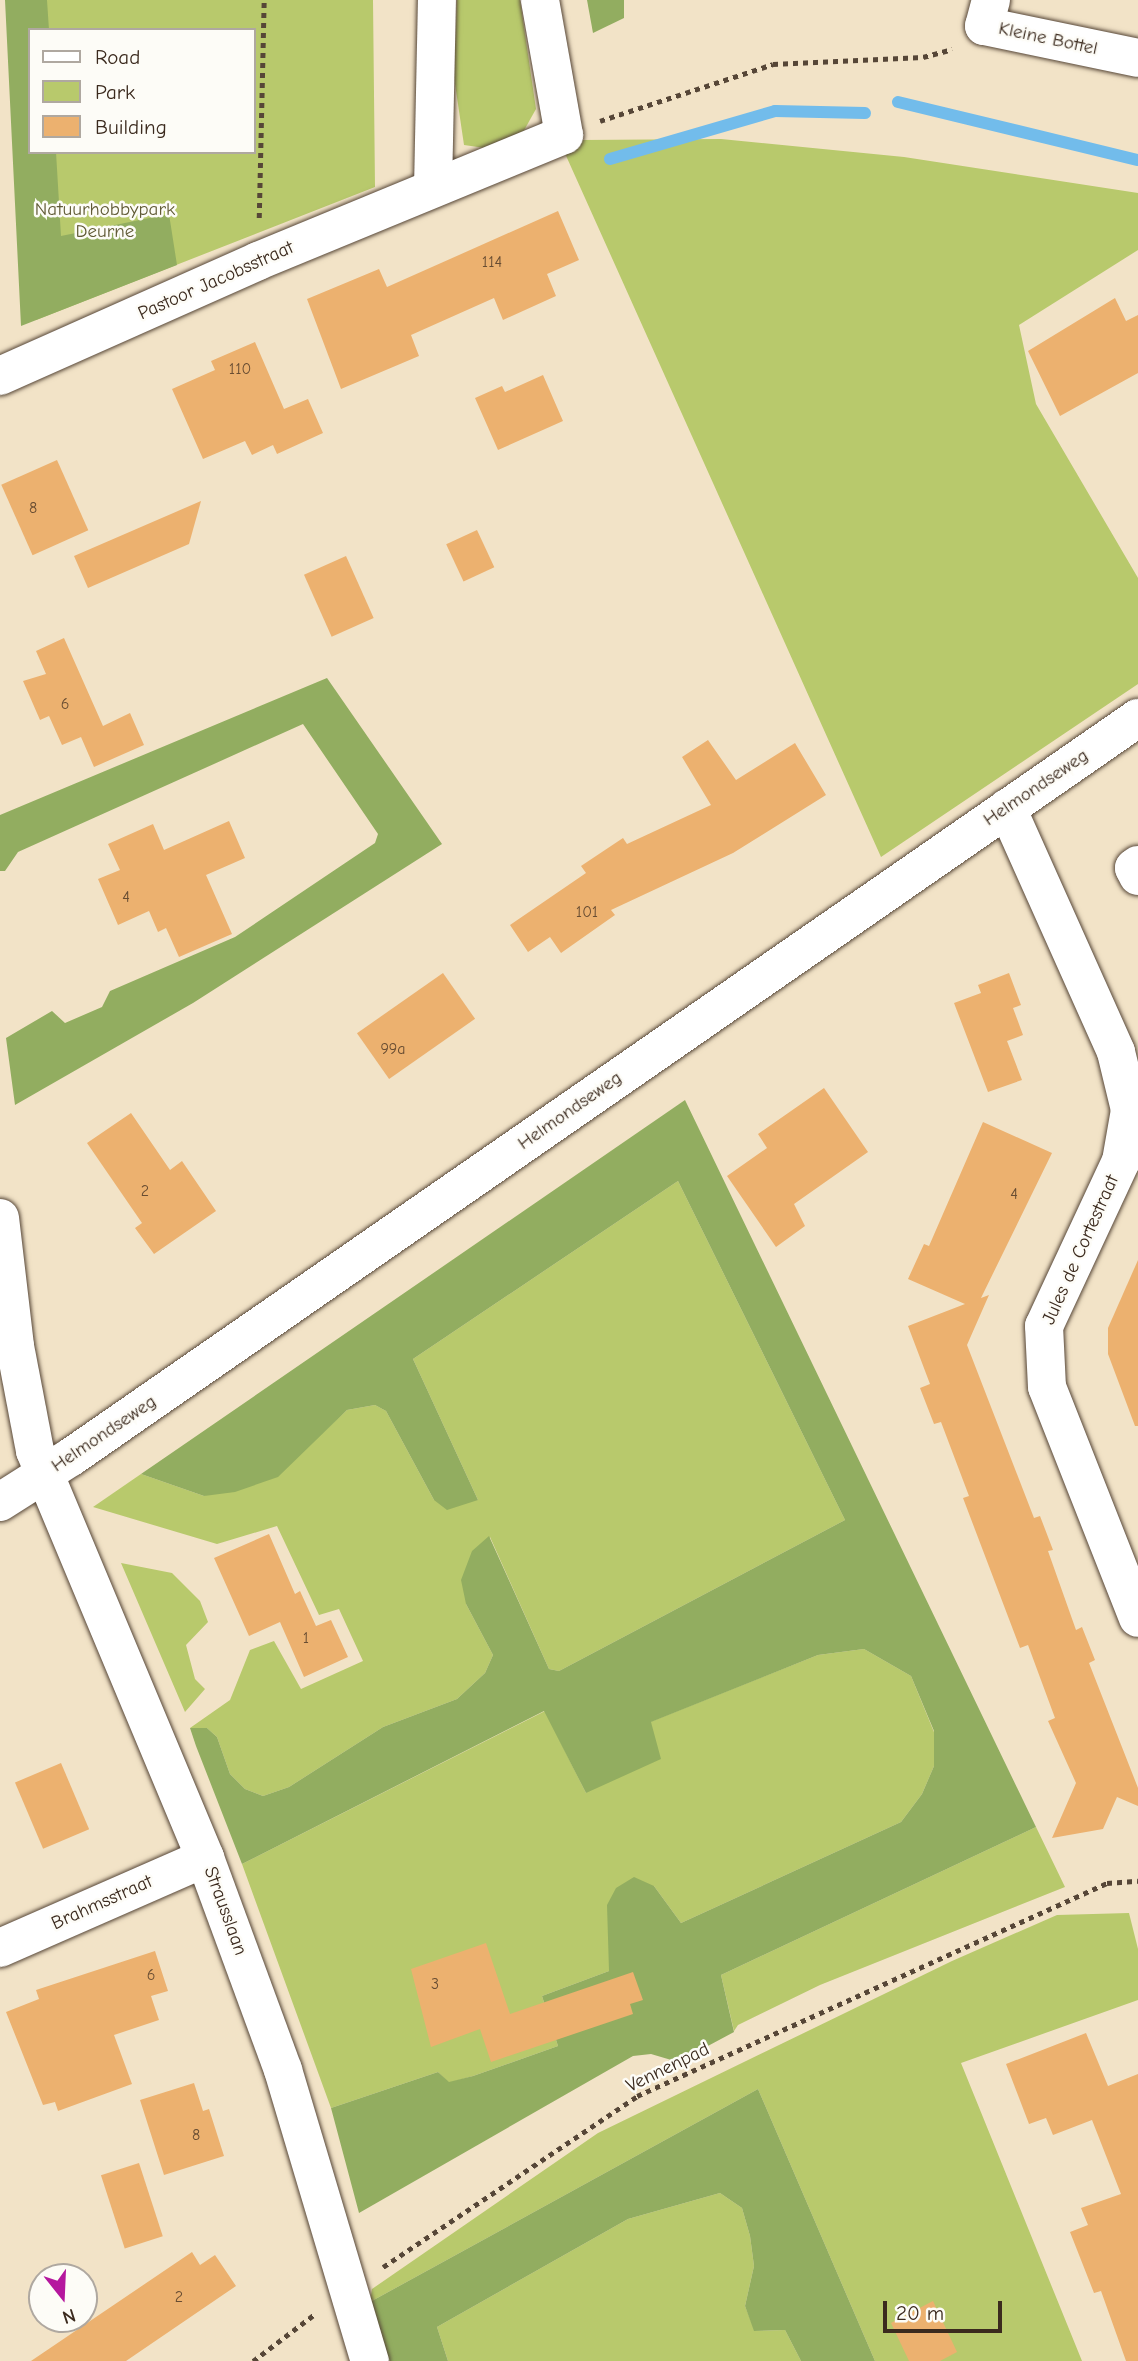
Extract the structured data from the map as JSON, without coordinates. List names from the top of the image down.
{
  "streets": {
    "street": [
      "Kleine Bottel",
      "Pastoor Jacobsstraat",
      "Helmondseweg",
      "Jules de Cortestraat",
      "Brahmsstraat",
      "Strausslaan"
    ],
    "path": ["Vennenpad"]
  },
  "crossings": [
    ["Helmondseweg", "Jules de Cortestraat"],
    ["Helmondseweg", "Strausslaan"],
    ["Brahmsstraat", "Strausslaan"],
    ["Strausslaan", "Vennenpad"]
  ],
  "parks": ["Natuurhobbypark Deurne"],
  "house_numbers": [
    "114",
    "110",
    "8",
    "6",
    "4",
    "101",
    "99a",
    "2",
    "4",
    "1",
    "6",
    "3",
    "8",
    "2"
  ],
  "legend": ["Road", "Park", "Building"],
  "scale_bar": "20 m",
  "north": "bottom"
}
